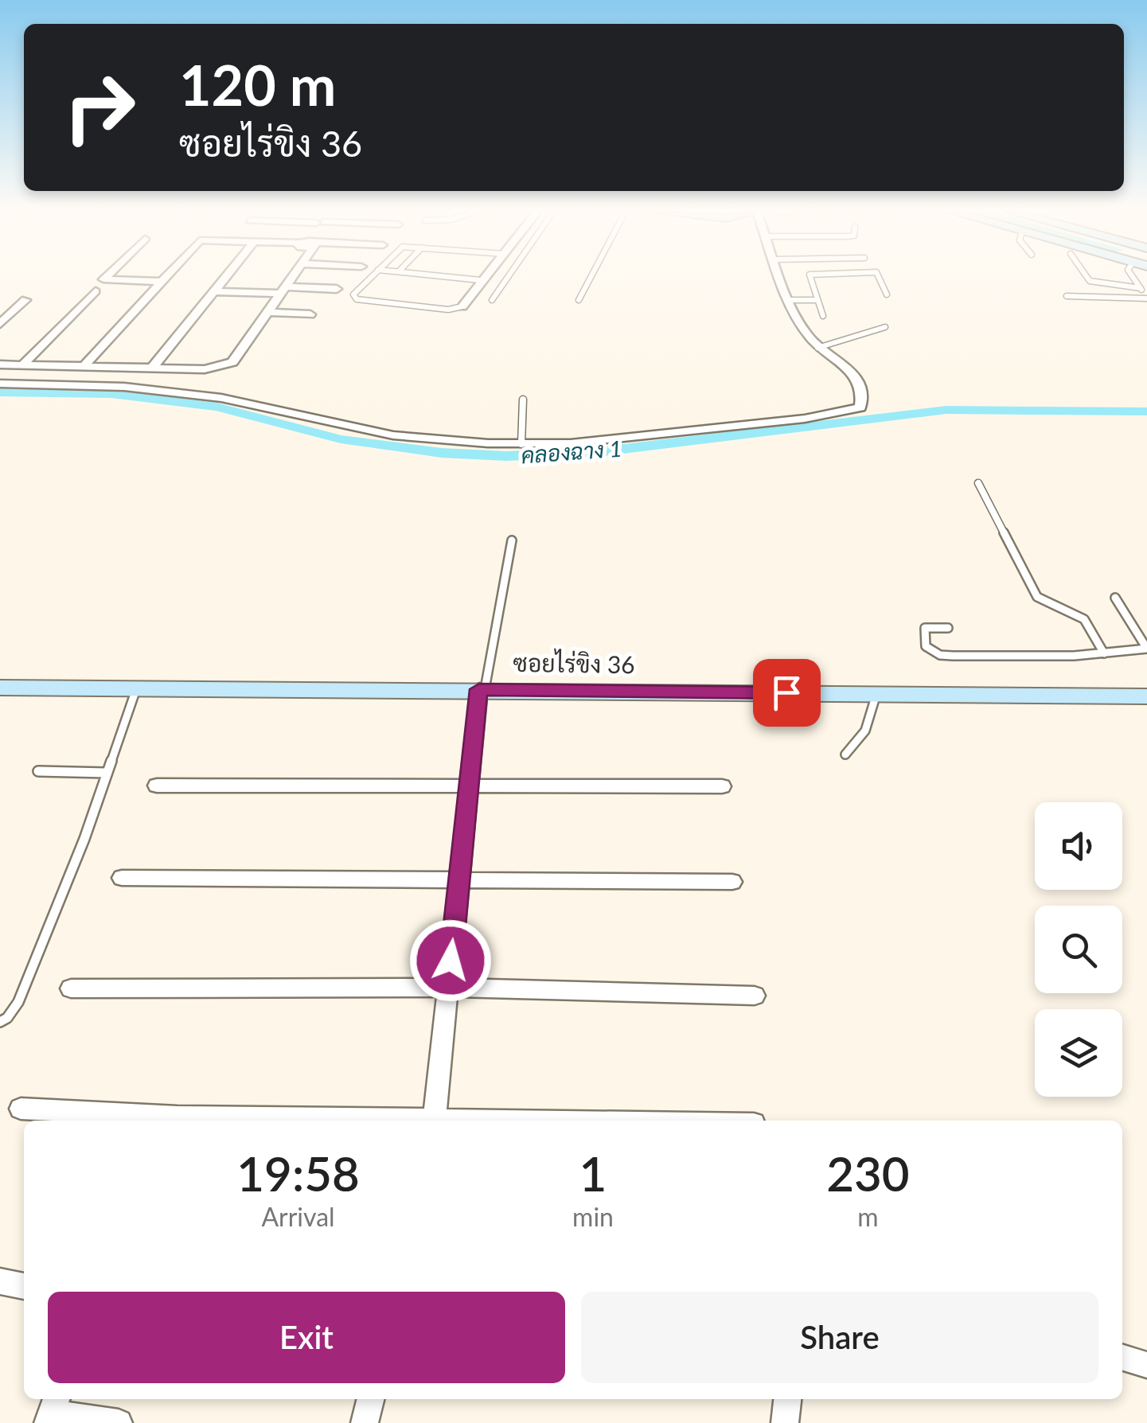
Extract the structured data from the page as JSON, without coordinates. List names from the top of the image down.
{
  "streets": {
    "street": ["ซอยไร่ขิง 36"]
  },
  "water": ["คลองฉาง 1"],
  "page": {
    "turn": ["120 m", "ซอยไร่ขิง 36"],
    "eta": [
      "19:58",
      "Arrival",
      "1",
      "min",
      "230",
      "m"
    ],
    "buttons": ["Exit", "Share"]
  }
}
